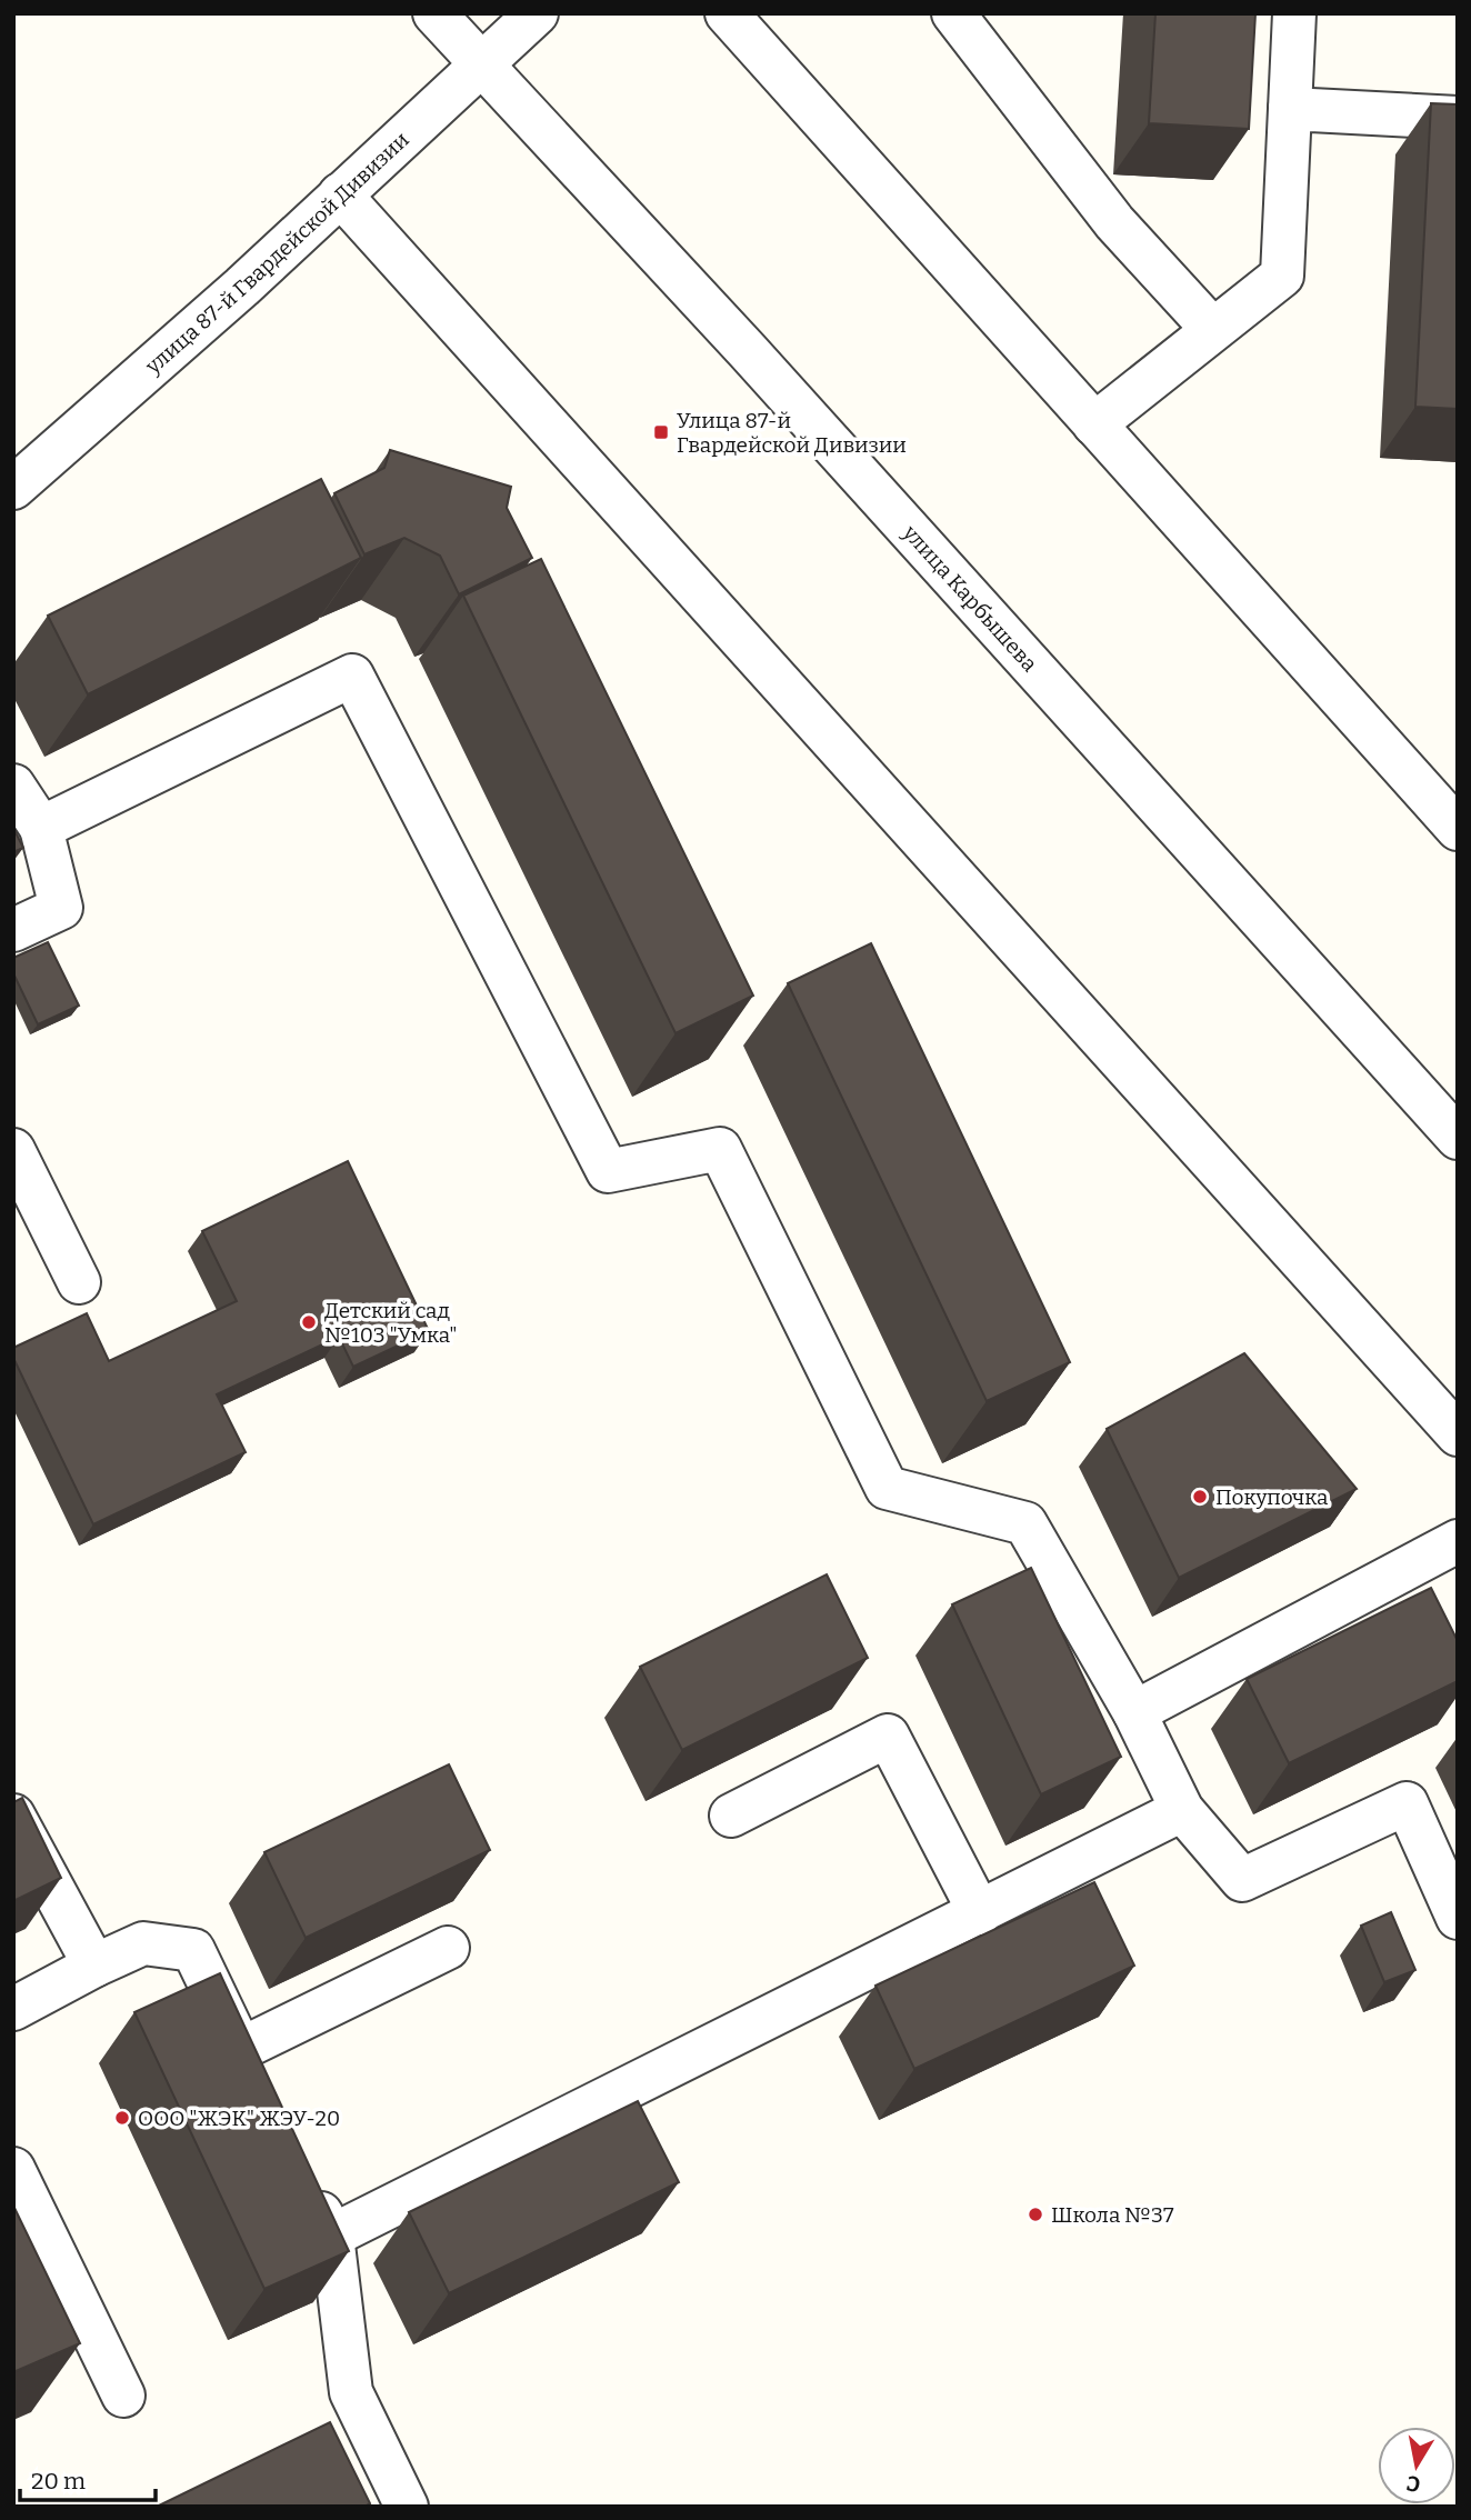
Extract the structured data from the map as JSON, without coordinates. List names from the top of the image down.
{
  "streets": {
    "street": ["улица 87-й Гвардейской Дивизии", "улица Карбышева"]
  },
  "crossings": [
    ["улица 87-й Гвардейской Дивизии", "улица Карбышева"]
  ],
  "places": {
    "transit": ["Улица 87-й Гвардейской Дивизии"],
    "other": [
      "Детский сад №103 \"Умка\"",
      "Покупочка",
      "ООО \"ЖЭК\" ЖЭУ-20",
      "Школа №37"
    ]
  },
  "scale_bar": "20 m",
  "north": "bottom"
}
